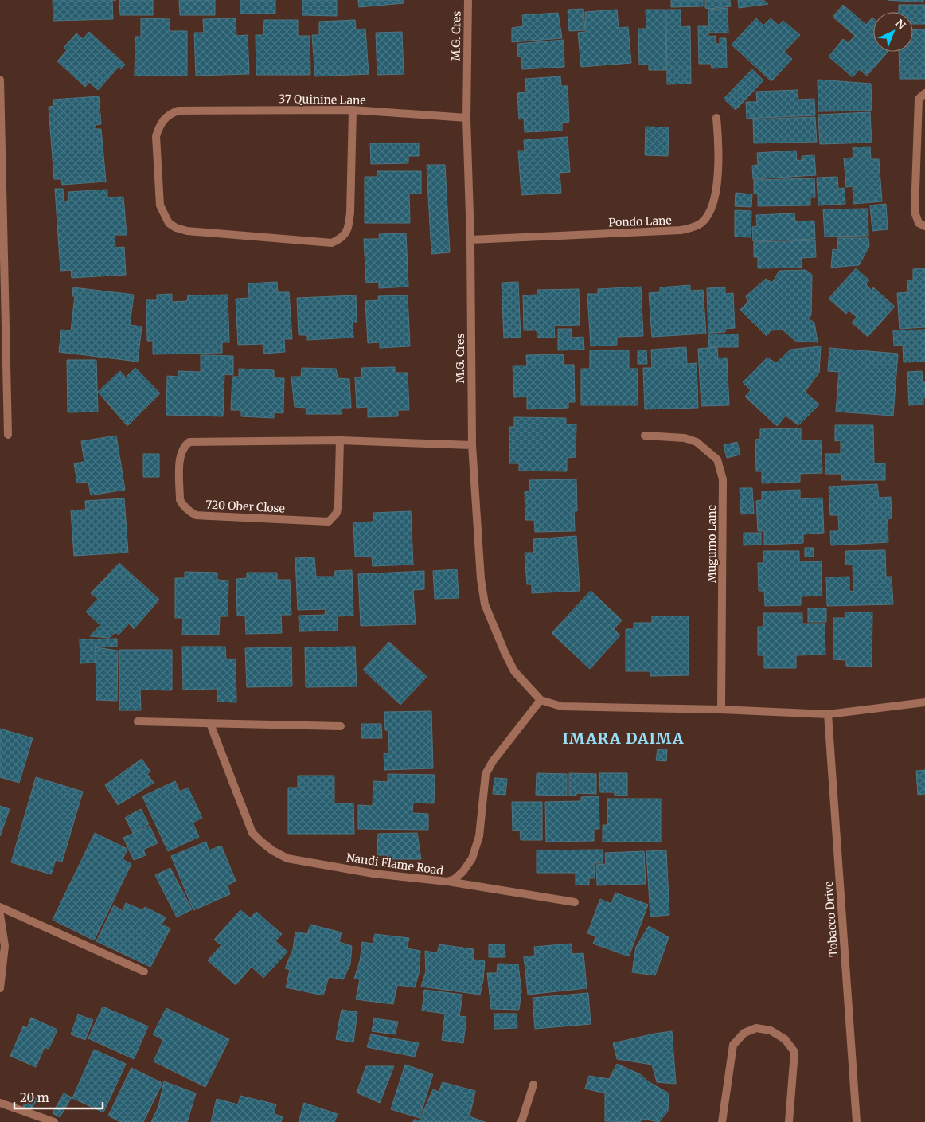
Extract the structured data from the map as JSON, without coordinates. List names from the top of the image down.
{
  "streets": {
    "street": [
      "M.G. Cres",
      "37 Quinine Lane",
      "Pondo Lane",
      "720 Ober Close",
      "Mugumo Lane",
      "Nandi Flame Road",
      "Tobacco Drive"
    ]
  },
  "crossings": [
    ["M.G. Cres", "37 Quinine Lane"],
    ["M.G. Cres", "Pondo Lane"],
    ["M.G. Cres", "Nandi Flame Road"]
  ],
  "districts": ["IMARA DAIMA"],
  "scale_bar": "20 m",
  "north": "top right"
}
